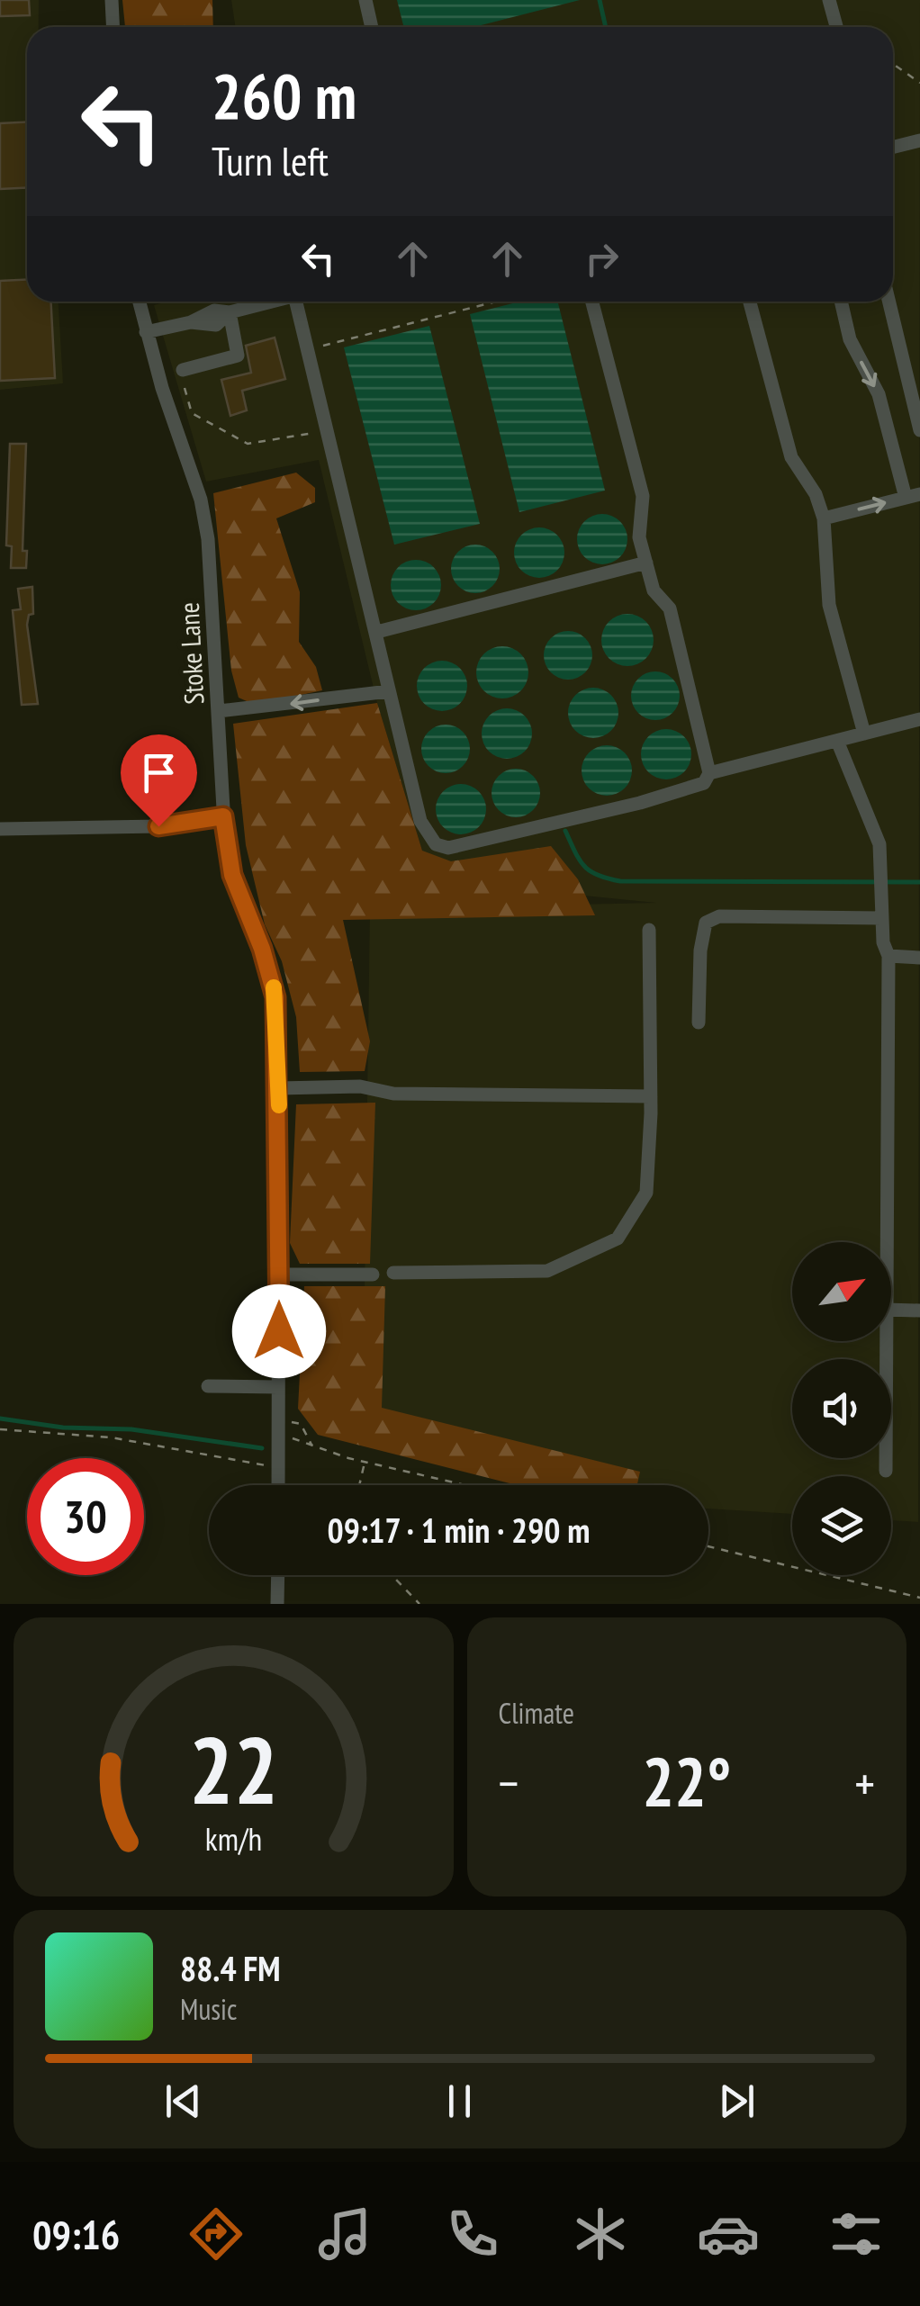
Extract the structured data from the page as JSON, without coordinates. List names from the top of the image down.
{
  "streets": {
    "street": ["Stoke Lane"]
  },
  "north": "top right",
  "page": {
    "turn": ["260 m", "Turn left"],
    "limit": "30",
    "trip": "09:17 · 1 min · 290 m",
    "tile": "Climate",
    "heat": ["−", "22°", "+"],
    "song": ["88.4 FM", "Music"],
    "tabs": "09:16",
    "gauge": ["22", "km/h"]
  }
}
